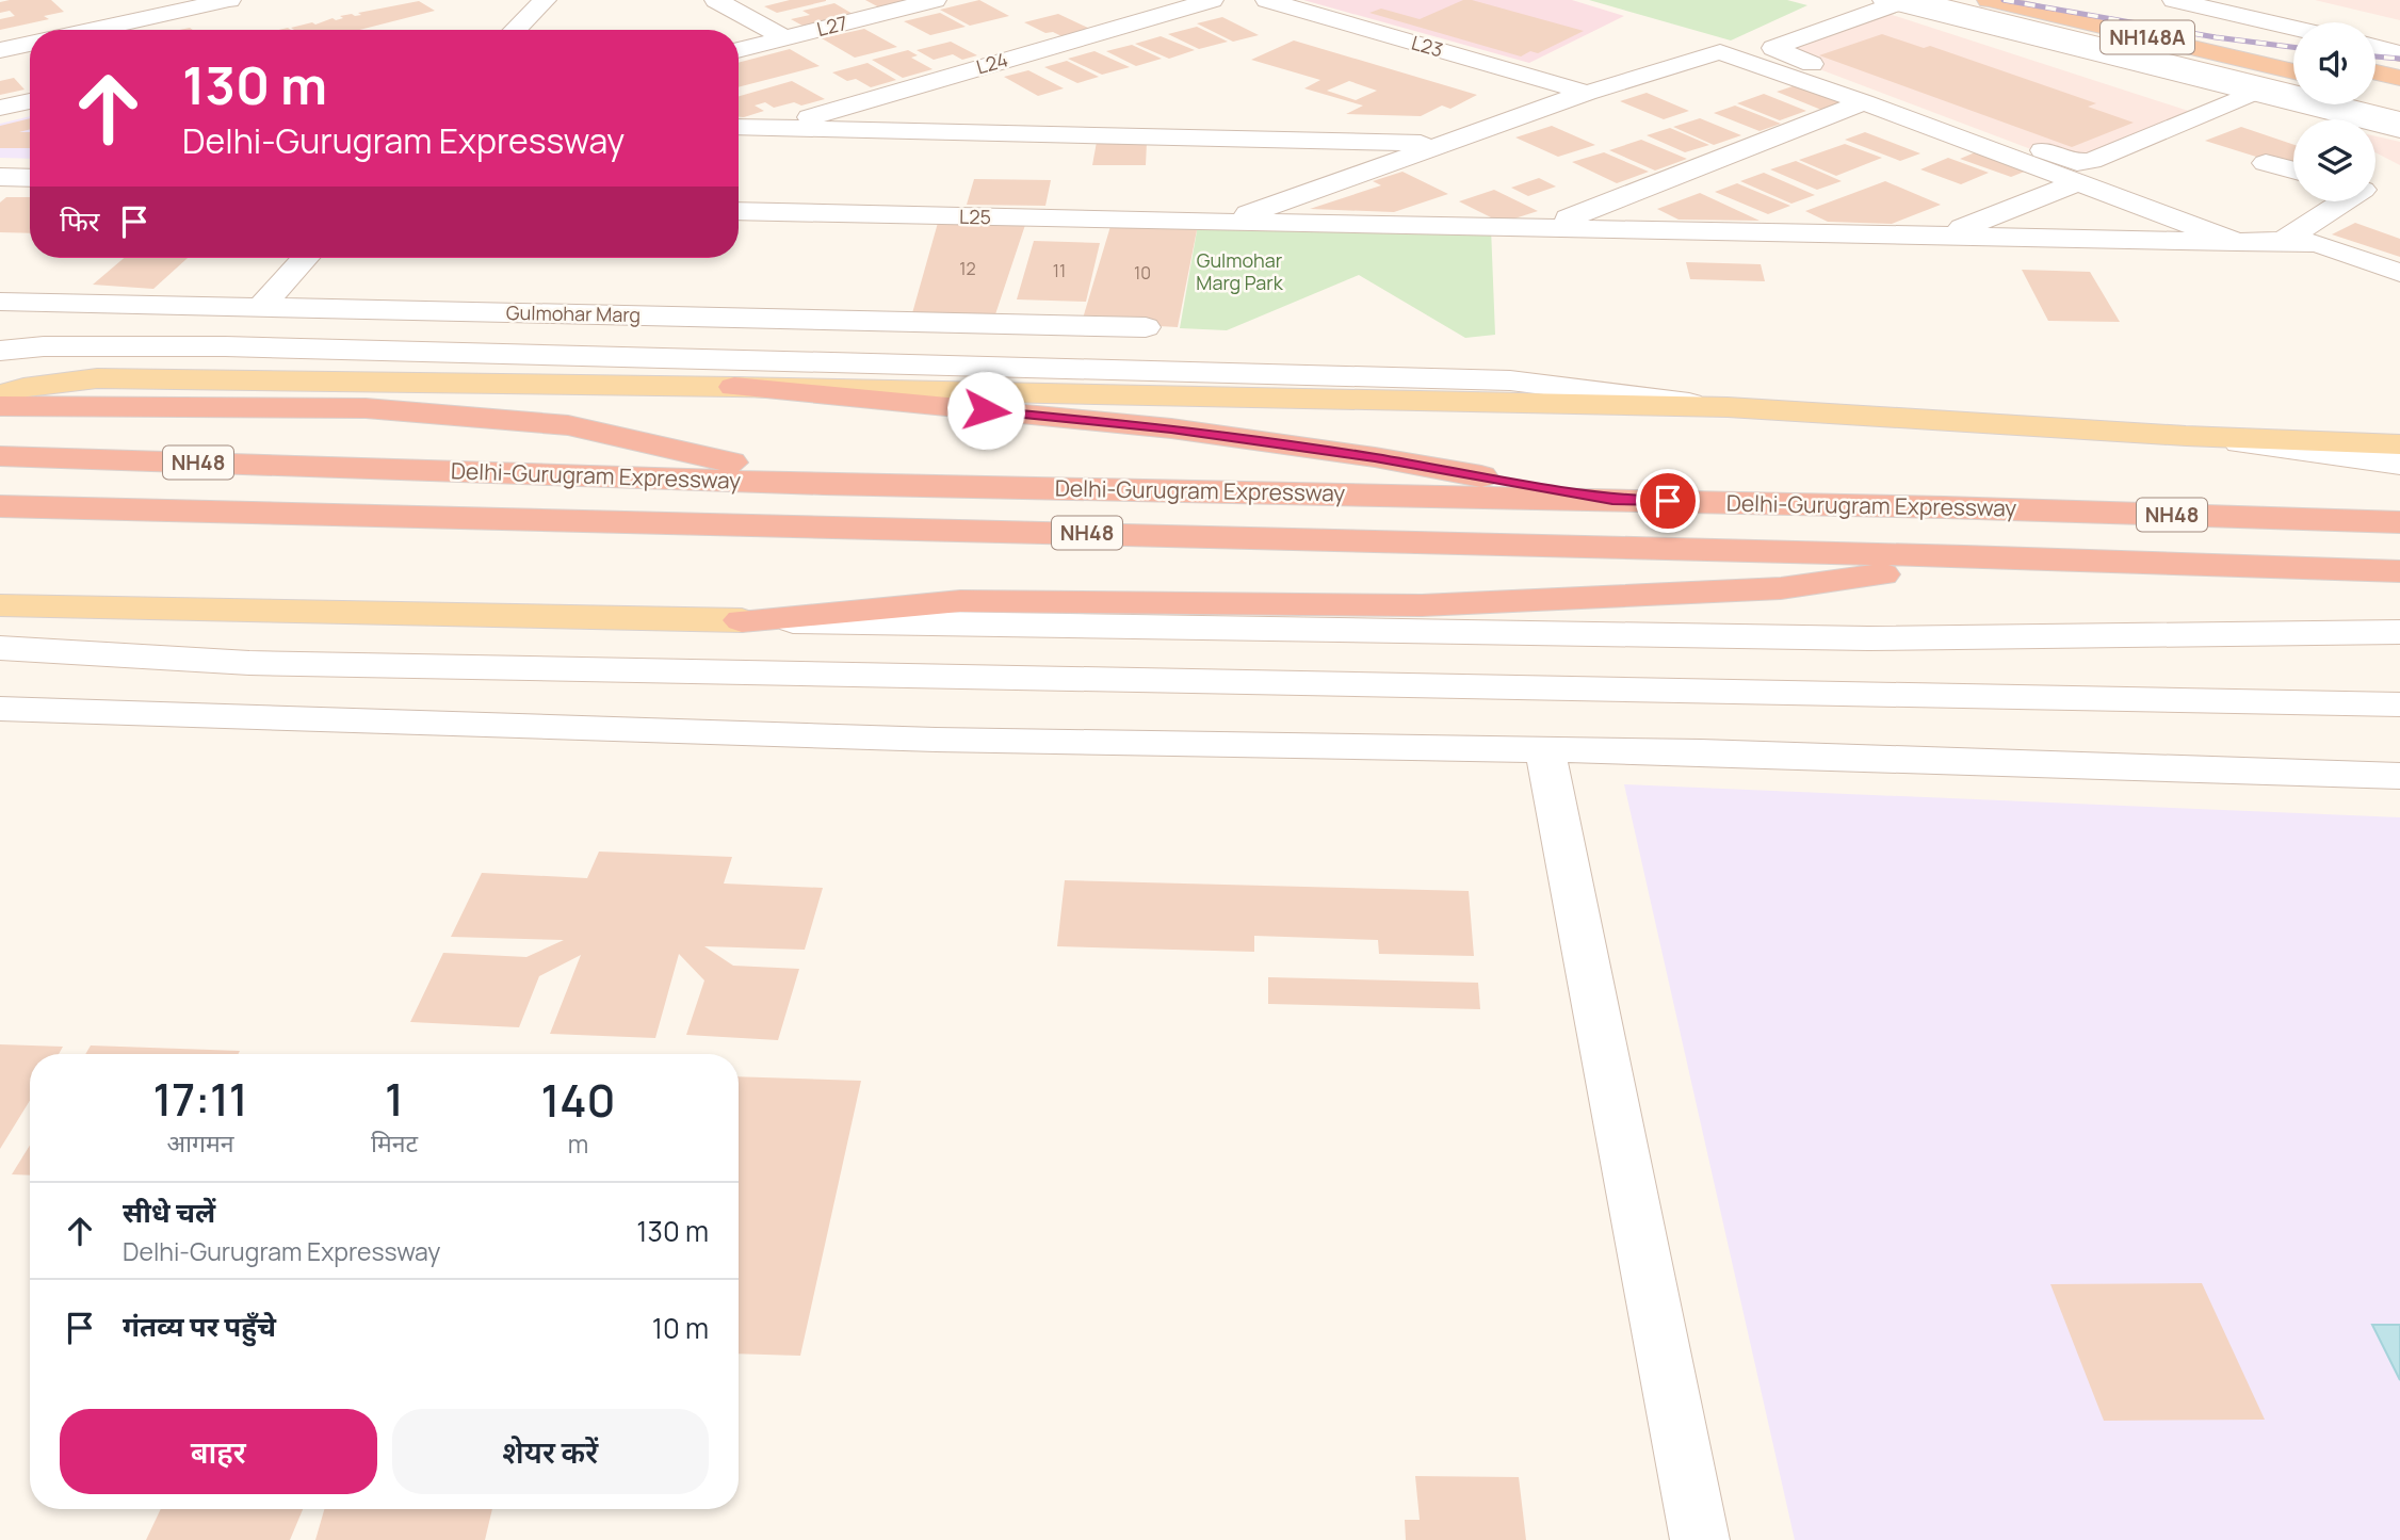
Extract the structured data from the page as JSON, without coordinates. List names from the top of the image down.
{
  "streets": {
    "highway": ["NH148A", "NH48", "Delhi-Gurugram Expressway"],
    "street": [
      "L27",
      "L23",
      "L24",
      "L25",
      "Gulmohar Marg"
    ]
  },
  "parks": ["Gulmohar Marg Park"],
  "house_numbers": ["12", "11", "10"],
  "page": {
    "turn": ["130 m", "Delhi-Gurugram Expressway"],
    "then": "फिर",
    "eta": [
      "17:11",
      "आगमन",
      "1",
      "मिनट",
      "140",
      "m"
    ],
    "list": [
      {
        "name": "सीधे चलें",
        "note": "Delhi-Gurugram Expressway",
        "value": "130 m"
      },
      {
        "name": "गंतव्य पर पहुँचे",
        "value": "10 m"
      }
    ],
    "buttons": ["बाहर", "शेयर करें"]
  }
}
